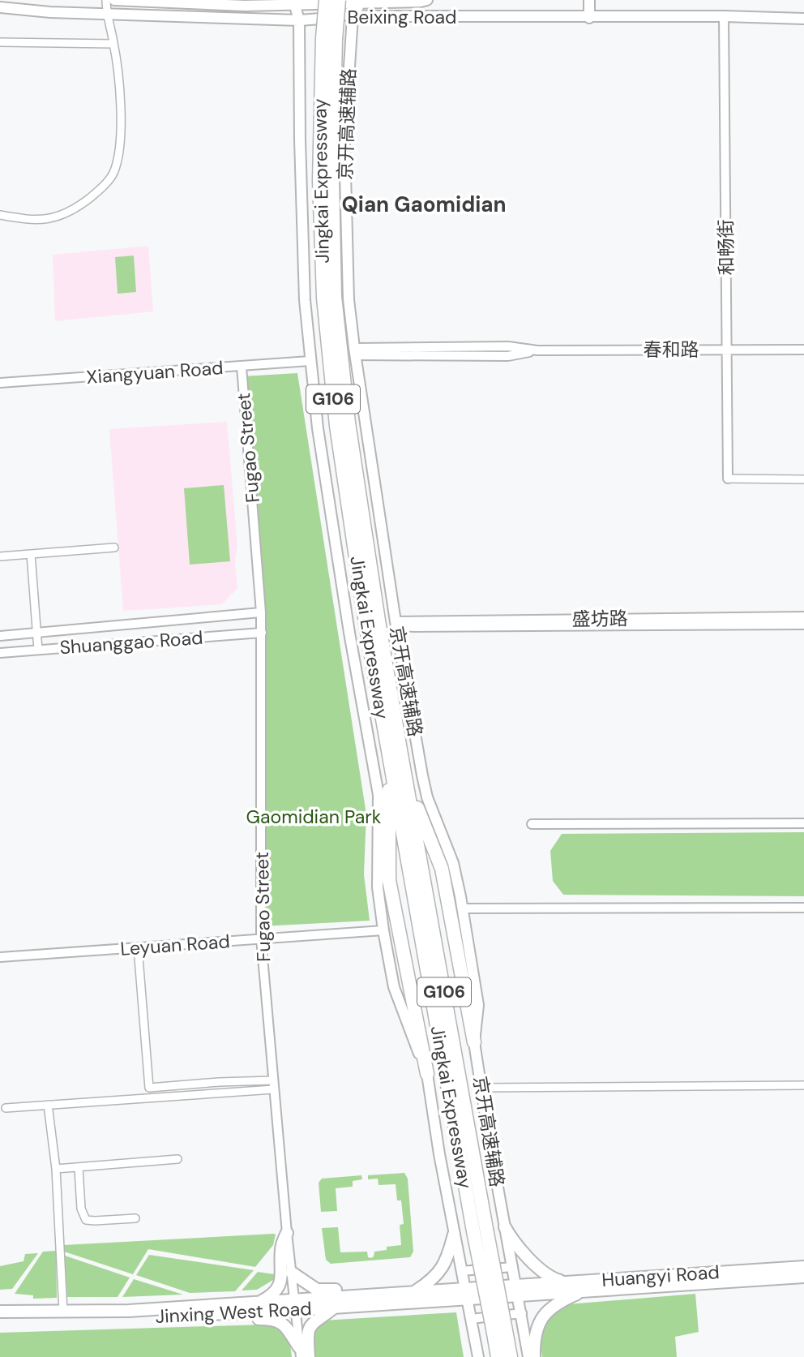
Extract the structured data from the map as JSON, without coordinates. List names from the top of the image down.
{
  "streets": {
    "highway": ["Jingkai Expressway", "G106"],
    "main road": [
      "Beixing Road",
      "京开高速辅路",
      "Huangyi Road",
      "Jinxing West Road"
    ],
    "street": [
      "和畅街",
      "春和路",
      "Xiangyuan Road",
      "Fugao Street",
      "盛坊路",
      "Shuanggao Road",
      "Leyuan Road"
    ]
  },
  "crossings": [
    ["Beixing Road", "京开高速辅路"],
    ["Beixing Road", "和畅街"],
    ["京开高速辅路", "春和路"],
    ["京开高速辅路", "盛坊路"],
    ["京开高速辅路", "Huangyi Road"],
    ["Jingkai Expressway", "G106"],
    ["和畅街", "春和路"],
    ["Xiangyuan Road", "Fugao Street"],
    ["Fugao Street", "Shuanggao Road"],
    ["Fugao Street", "Leyuan Road"],
    ["Fugao Street", "Jinxing West Road"]
  ],
  "districts": ["Qian Gaomidian"],
  "parks": ["Gaomidian Park"]
}
